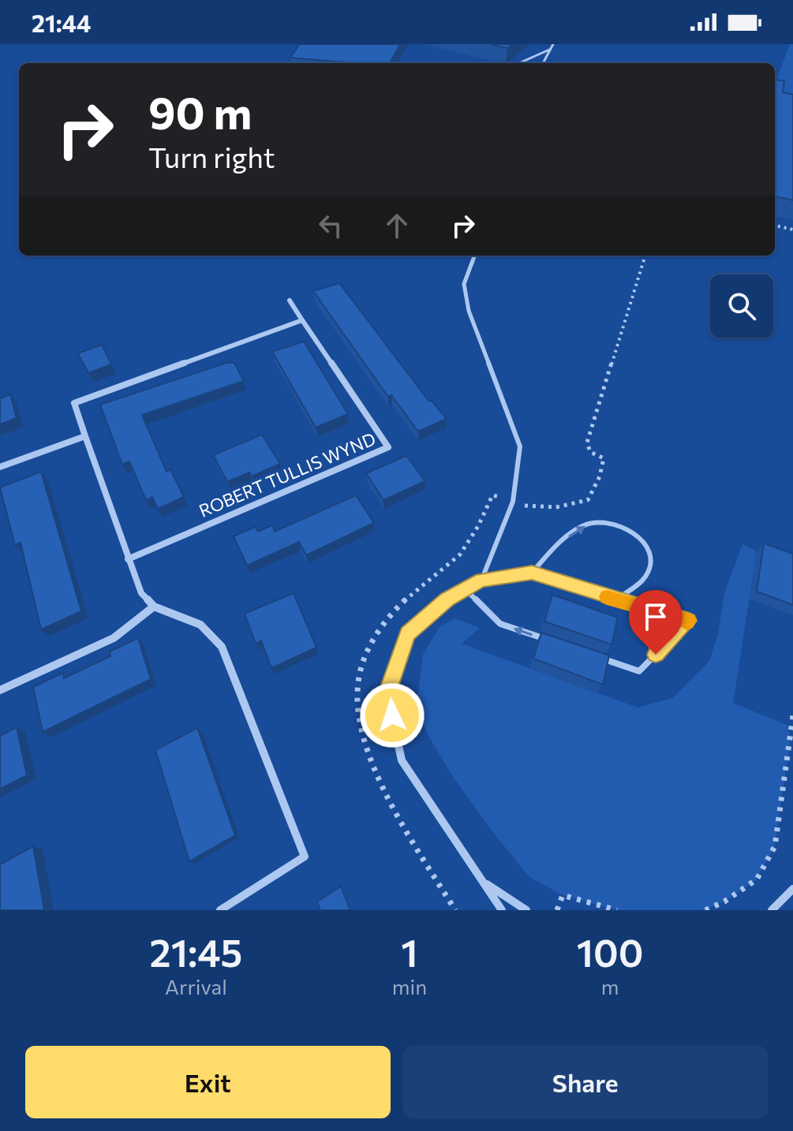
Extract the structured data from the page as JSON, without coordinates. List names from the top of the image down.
{
  "streets": {
    "street": ["ROBERT TULLIS WYND"]
  },
  "page": {
    "status": "21:44",
    "turn": ["90 m", "Turn right"],
    "eta": [
      "21:45",
      "Arrival",
      "1",
      "min",
      "100",
      "m"
    ],
    "buttons": ["Exit", "Share"]
  }
}
